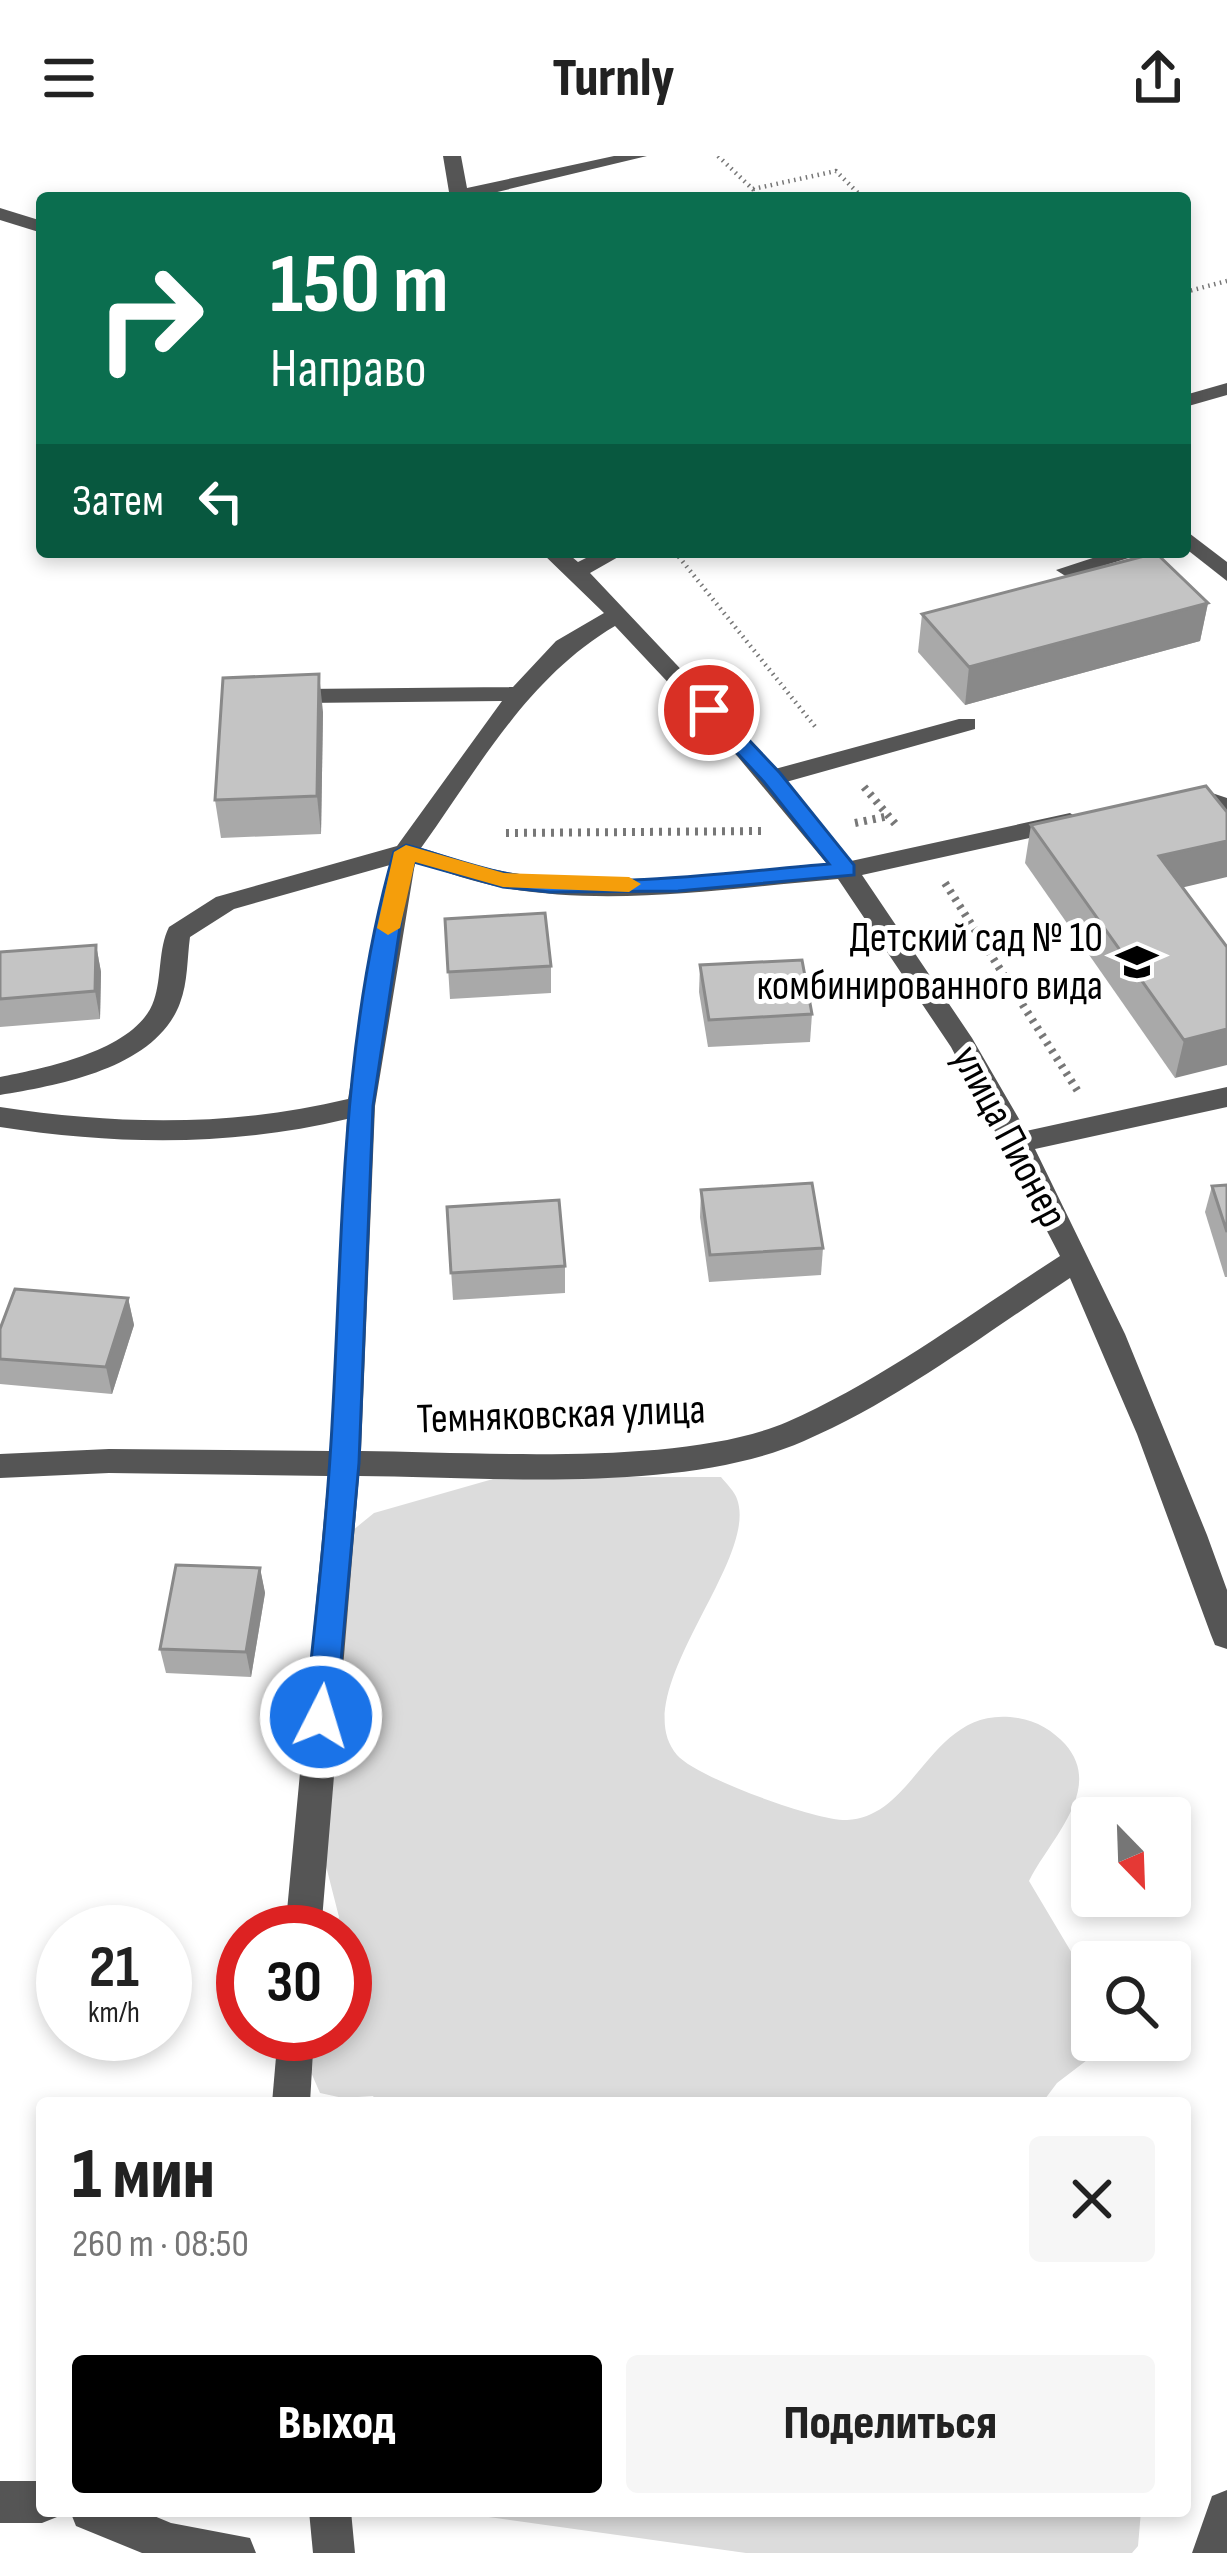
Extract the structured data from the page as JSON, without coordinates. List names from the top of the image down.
{
  "streets": {
    "street": ["улица Пионер", "Темняковская улица"]
  },
  "crossings": [
    ["улица Пионер", "Темняковская улица"]
  ],
  "places": {
    "school or university": ["Детский сад № 10 комбинированного вида"]
  },
  "north": "bottom right",
  "page": {
    "header": "Turnly",
    "turn": ["150 m", "Направо"],
    "then": "Затем",
    "speed": "21 km/h",
    "limit": "30",
    "heading": ["1 мин", "260 m · 08:50"],
    "buttons": ["Выход", "Поделиться"]
  }
}
